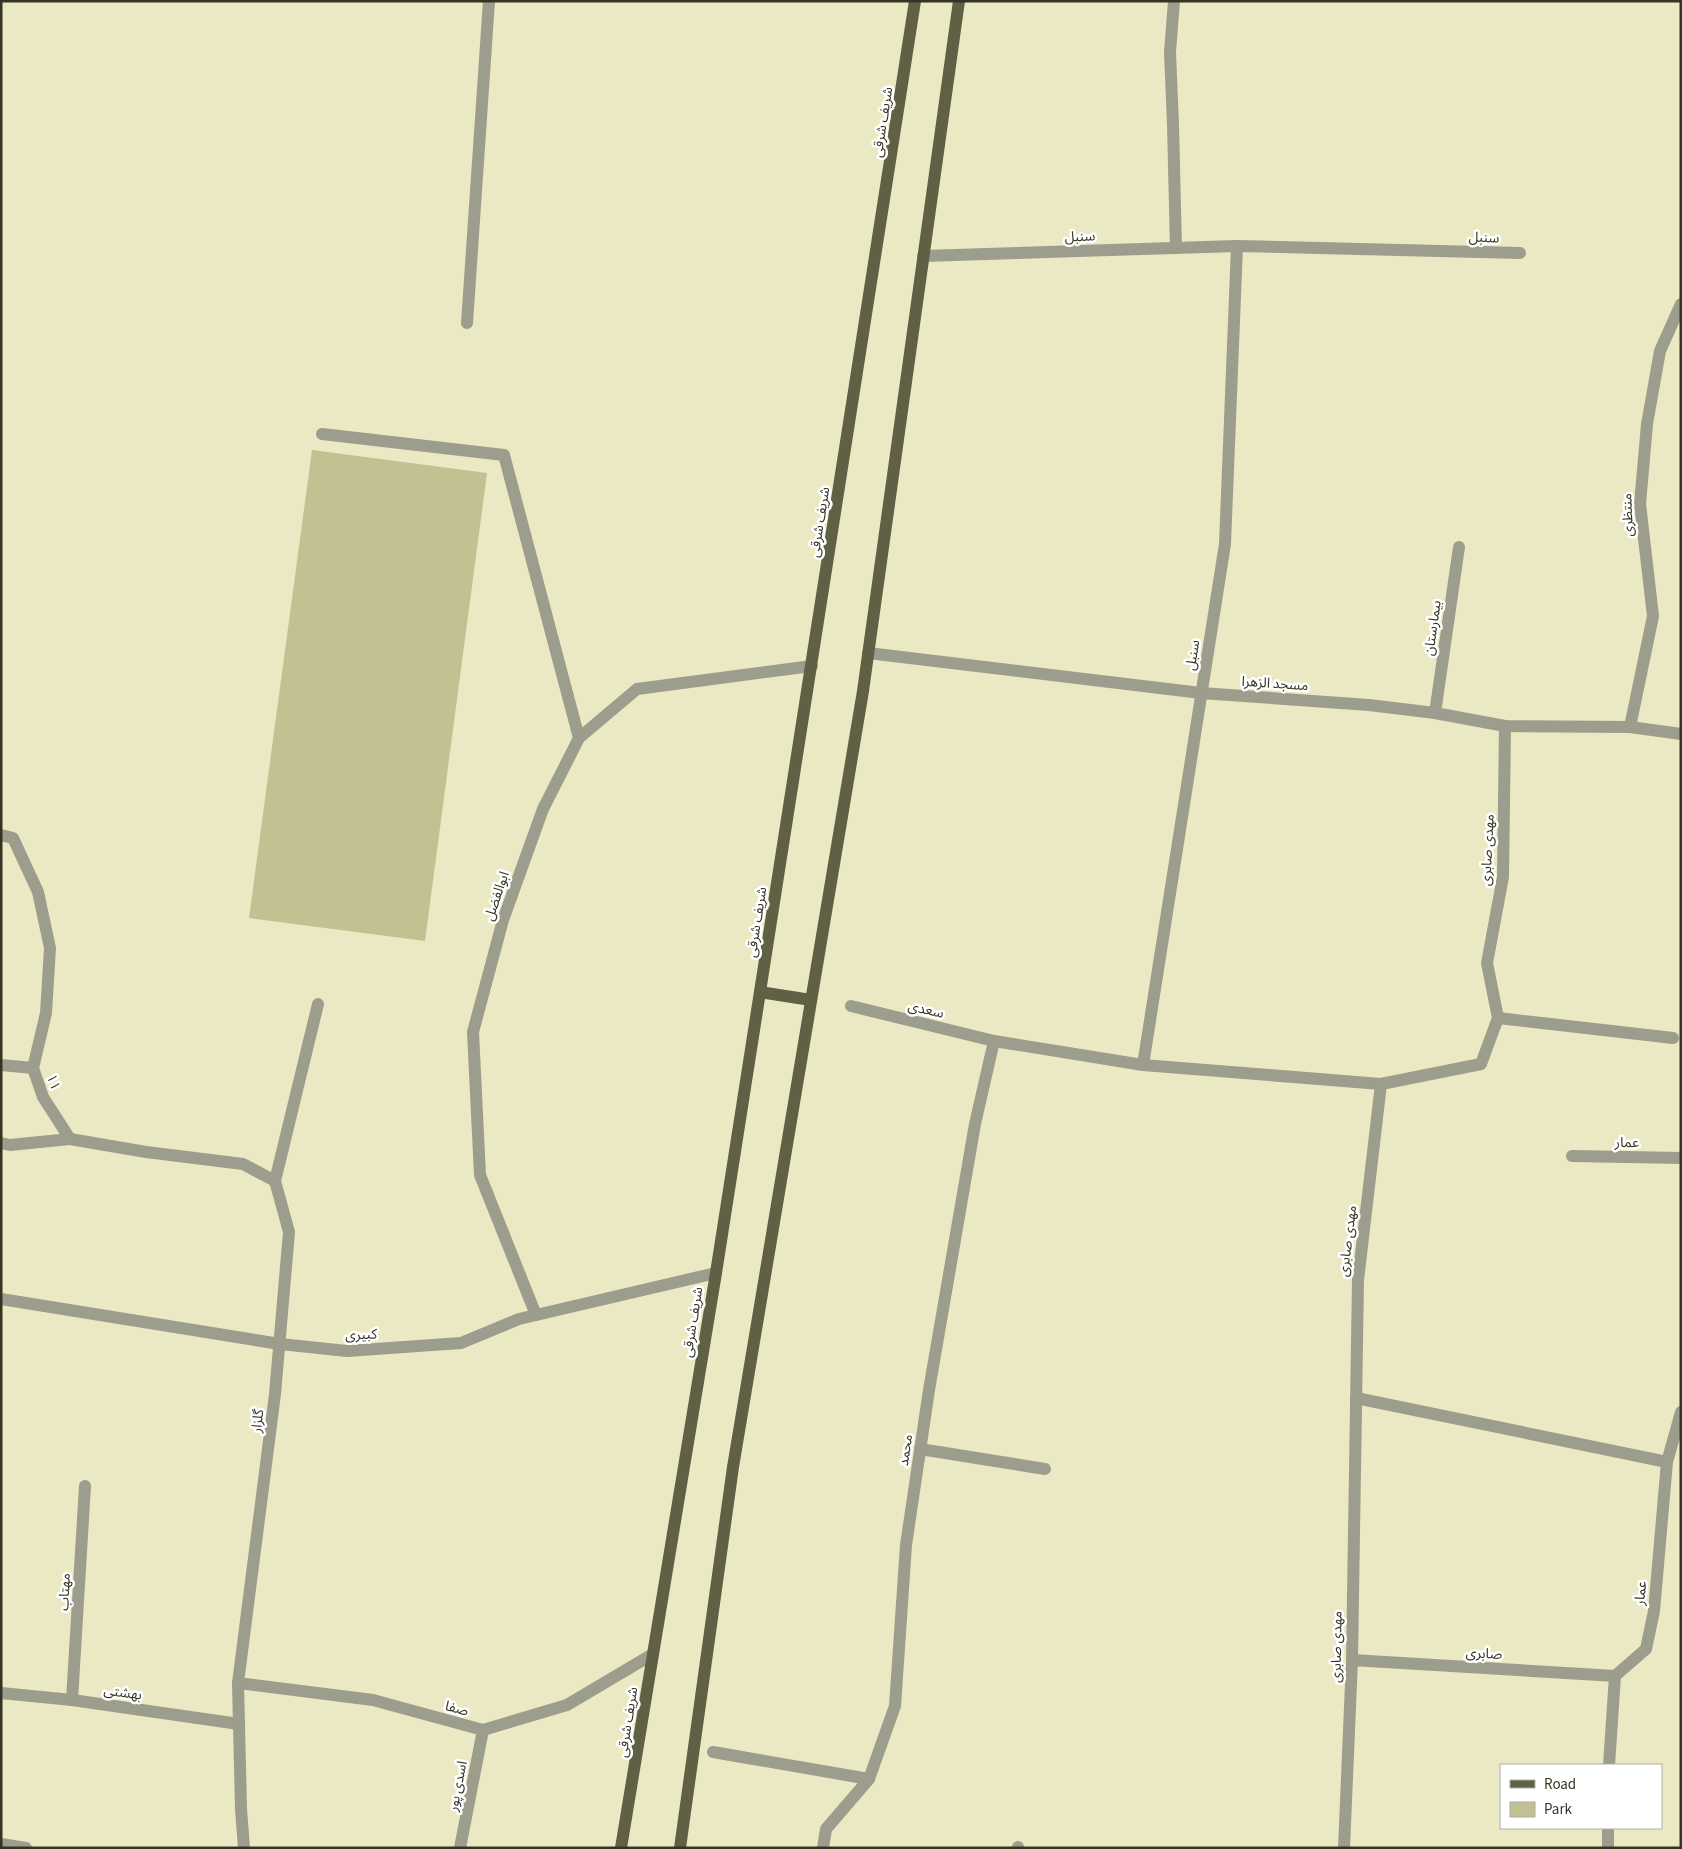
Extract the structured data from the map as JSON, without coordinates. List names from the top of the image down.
{
  "streets": {
    "main road": ["شریف شرقی"],
    "street": [
      "سنبل",
      "منتظری",
      "بیمارستان",
      "مسجد الزهرا",
      "مهدی صابری",
      "ابوالفضل",
      "سعدی",
      "۱۱",
      "عمار",
      "کبیری",
      "گلزار",
      "محمد",
      "مهتاب",
      "صابری",
      "بهشتی",
      "صفا",
      "اسدی پور"
    ]
  },
  "crossings": [
    ["شریف شرقی", "ابوالفضل"],
    ["شریف شرقی", "کبیری"],
    ["شریف شرقی", "صفا"],
    ["سنبل", "مسجد الزهرا"],
    ["سنبل", "سعدی"],
    ["منتظری", "مسجد الزهرا"],
    ["بیمارستان", "مسجد الزهرا"],
    ["مسجد الزهرا", "مهدی صابری"],
    ["مهدی صابری", "سعدی"],
    ["مهدی صابری", "صابری"],
    ["ابوالفضل", "کبیری"],
    ["سعدی", "محمد"],
    ["عمار", "صابری"],
    ["کبیری", "گلزار"],
    ["گلزار", "بهشتی"],
    ["گلزار", "صفا"],
    ["مهتاب", "بهشتی"],
    ["صفا", "اسدی پور"]
  ],
  "legend": ["Road", "Park"]
}
